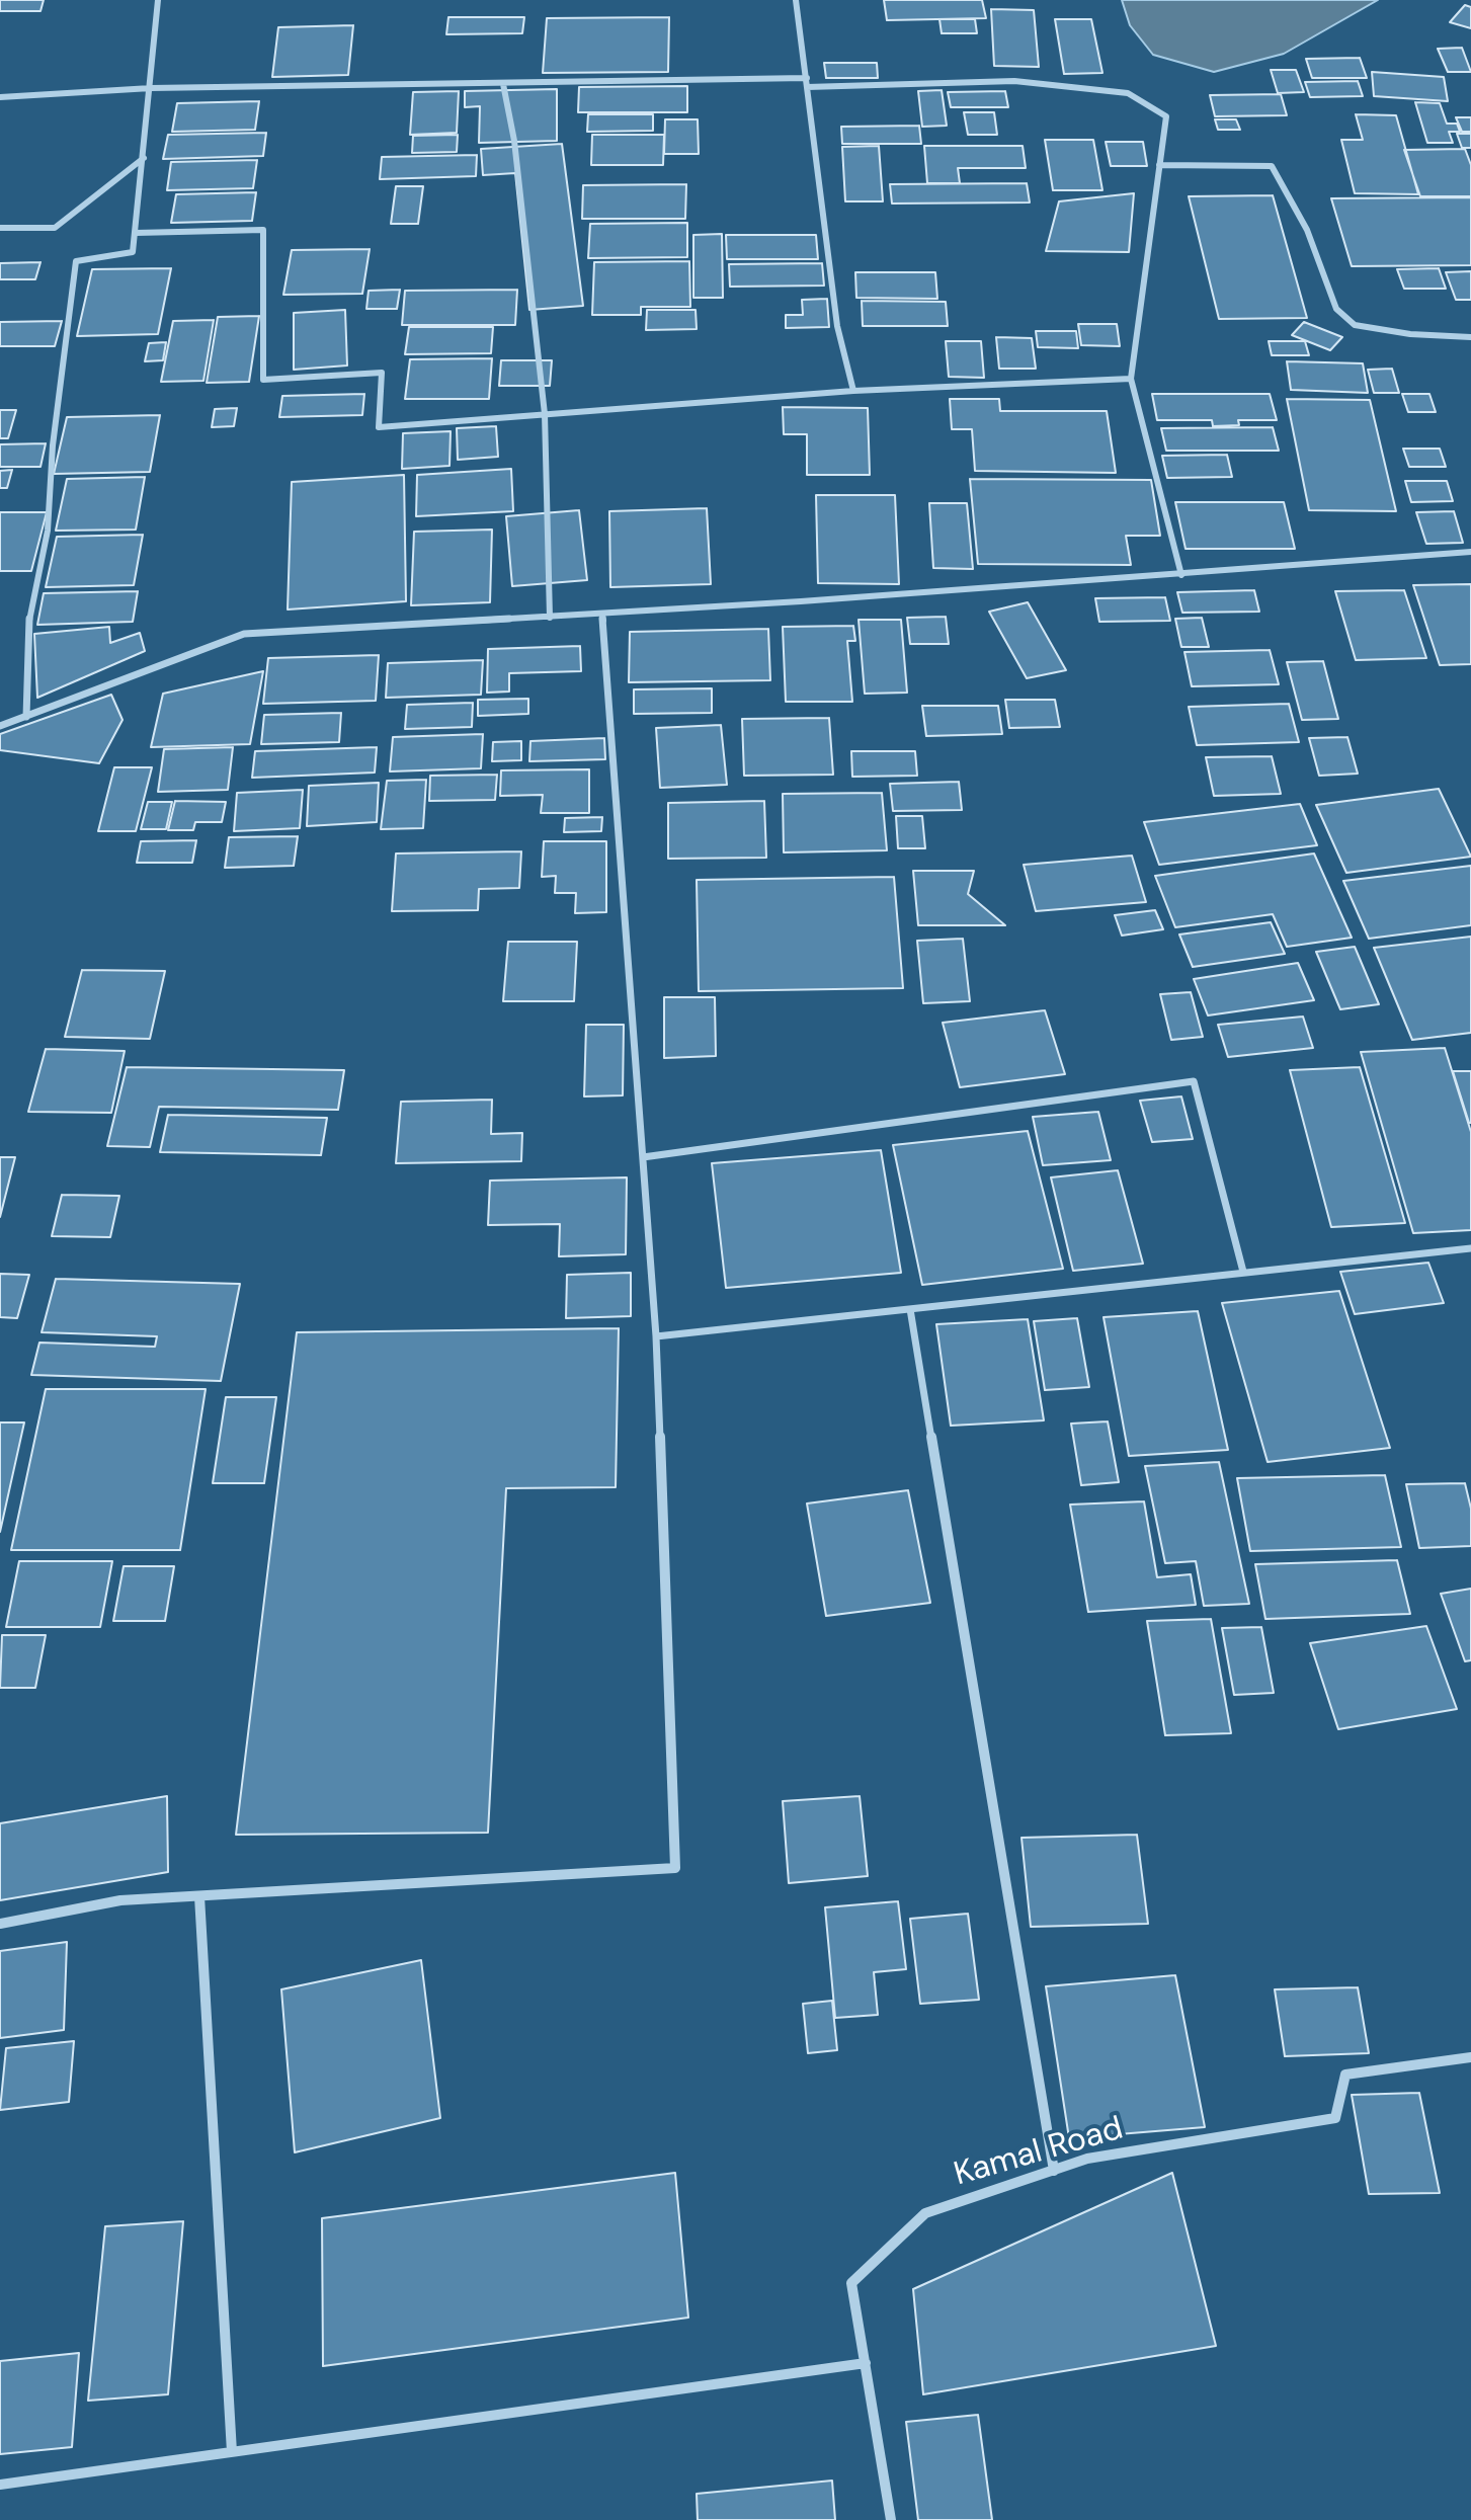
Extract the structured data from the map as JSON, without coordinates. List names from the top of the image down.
{
  "streets": {
    "street": ["Kamal Road"]
  }
}
